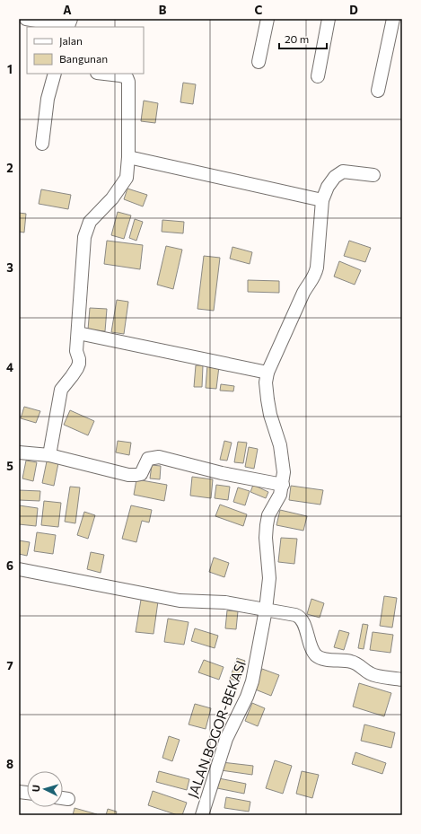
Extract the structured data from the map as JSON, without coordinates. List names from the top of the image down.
{
  "streets": {
    "street": ["JALAN BOGOR-BEKASI"]
  },
  "legend": ["Jalan", "Bangunan"],
  "scale_bar": "20 m",
  "north": "left",
  "grid": {
    "columns": [
      "A",
      "B",
      "C",
      "D"
    ],
    "rows": [
      "1",
      "2",
      "3",
      "4",
      "5",
      "6",
      "7",
      "8"
    ]
  }
}
